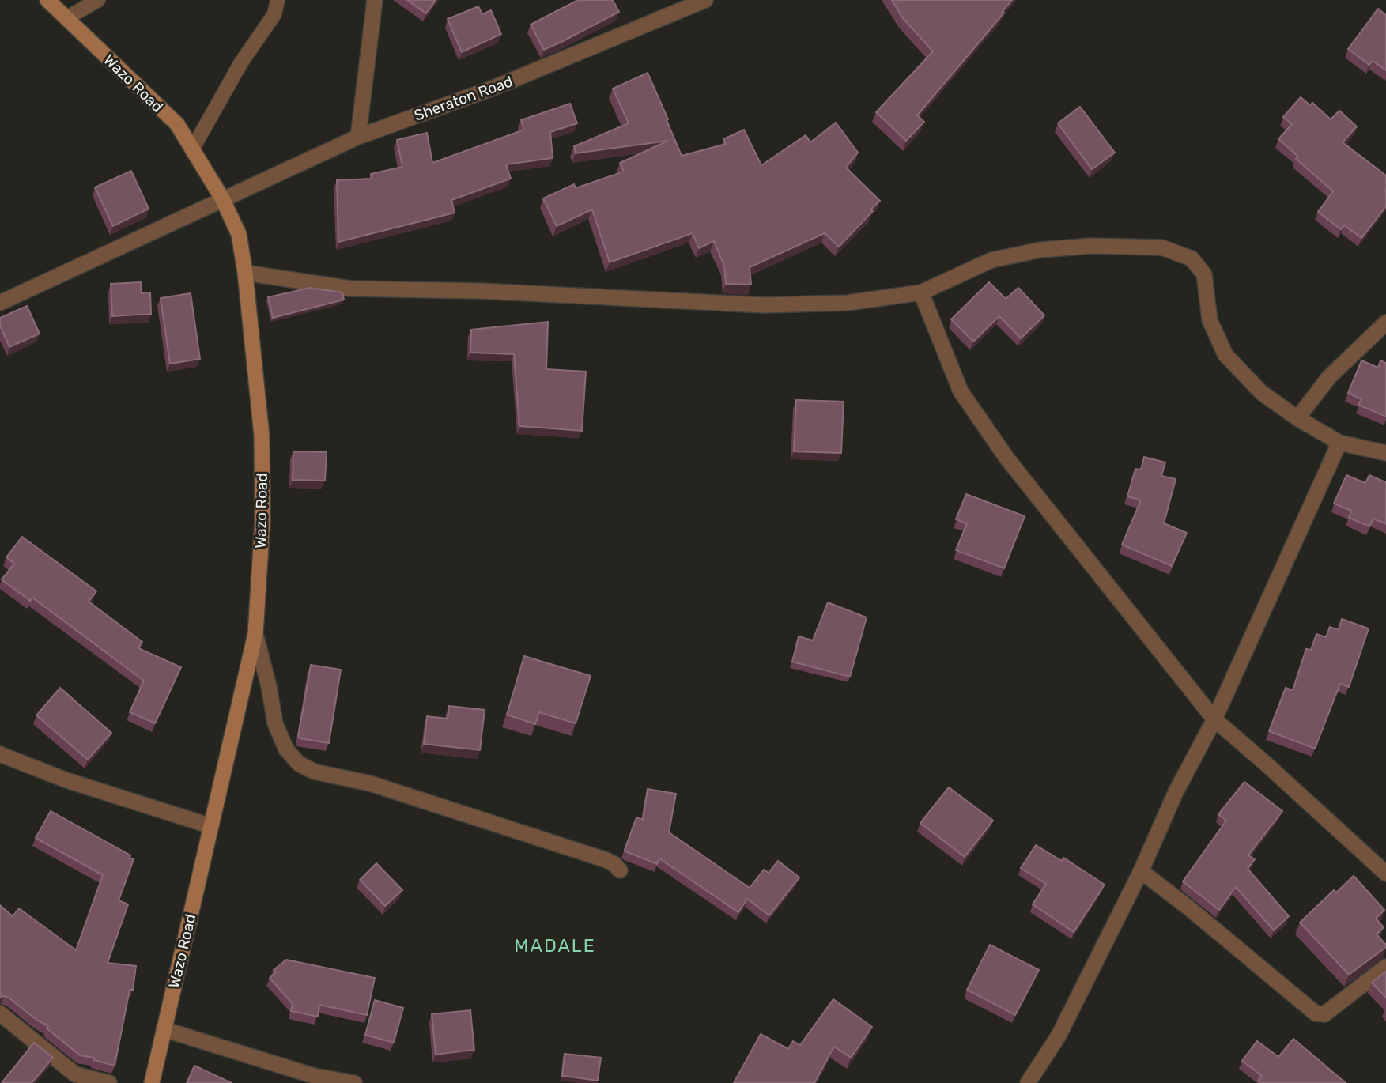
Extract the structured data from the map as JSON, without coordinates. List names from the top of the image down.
{
  "streets": {
    "main road": ["Wazo Road"],
    "street": ["Sheraton Road"]
  },
  "crossings": [
    ["Wazo Road", "Sheraton Road"]
  ],
  "districts": ["MADALE"]
}
